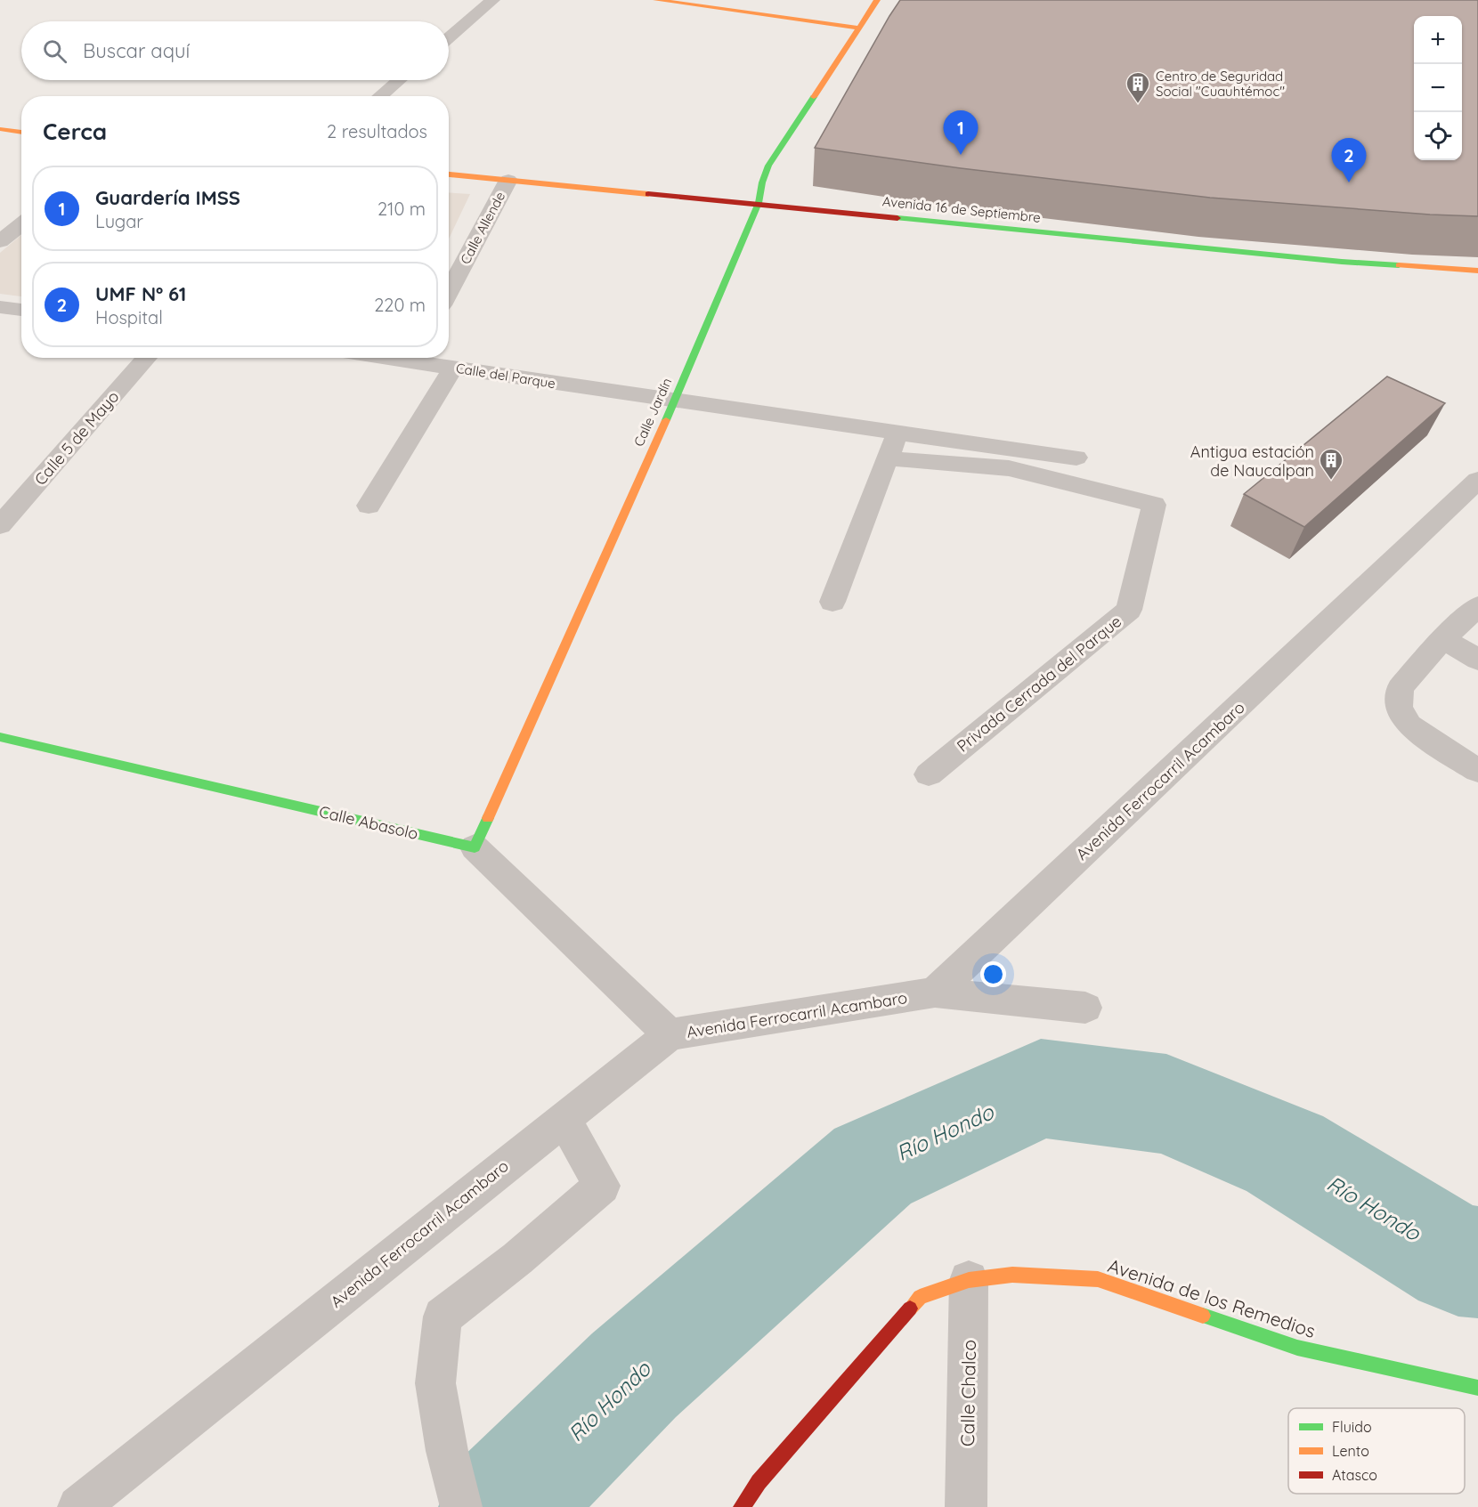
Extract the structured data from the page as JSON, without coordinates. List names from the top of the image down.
{
  "streets": {
    "street": [
      "Avenida 16 de Septiembre",
      "Calle Allende",
      "Calle del Parque",
      "Calle Jardín",
      "Calle 5 de Mayo",
      "Privada Cerrada del Parque",
      "Avenida Ferrocarril Acambaro",
      "Calle Abasolo",
      "Avenida de los Remedios",
      "Calle Chalco"
    ]
  },
  "crossings": [
    ["Avenida 16 de Septiembre", "Calle Allende"],
    ["Avenida 16 de Septiembre", "Calle Jardín"],
    ["Calle del Parque", "Calle Jardín"],
    ["Calle Jardín", "Calle Abasolo"],
    ["Avenida de los Remedios", "Calle Chalco"]
  ],
  "water": ["Río Hondo"],
  "places": {
    "building": ["Centro de Seguridad Social \"Cuauhtémoc\"", "Antigua estación de Naucalpan"]
  },
  "legend": ["Fluido", "Lento", "Atasco"],
  "page": {
    "map_buttons": ["+", "−"],
    "search": "Buscar aquí",
    "heading": ["Cerca", "2 resultados"],
    "pins": ["1", "2"],
    "list": [
      {
        "mark": "1",
        "name": "Guardería IMSS",
        "note": "Lugar",
        "value": "210 m"
      },
      {
        "mark": "2",
        "name": "UMF Nº 61",
        "note": "Hospital",
        "value": "220 m"
      }
    ]
  }
}
